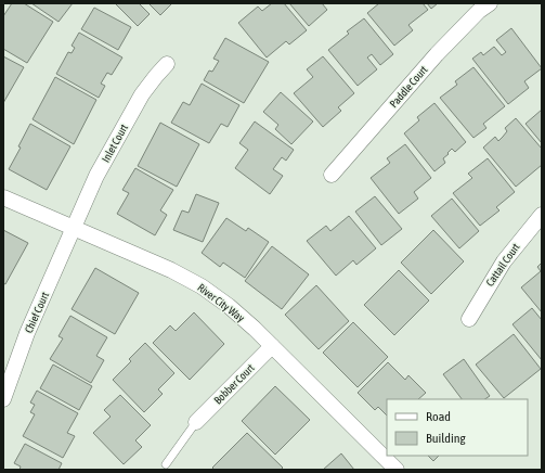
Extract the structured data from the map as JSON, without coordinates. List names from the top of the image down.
{
  "streets": {
    "street": [
      "Paddle Court",
      "Inlet Court",
      "Cattail Court",
      "River City Way",
      "Chief Court",
      "Bobber Court"
    ]
  },
  "crossings": [
    ["Inlet Court", "River City Way"],
    ["Inlet Court", "Chief Court"],
    ["River City Way", "Chief Court"],
    ["River City Way", "Bobber Court"]
  ],
  "legend": ["Road", "Building"]
}
